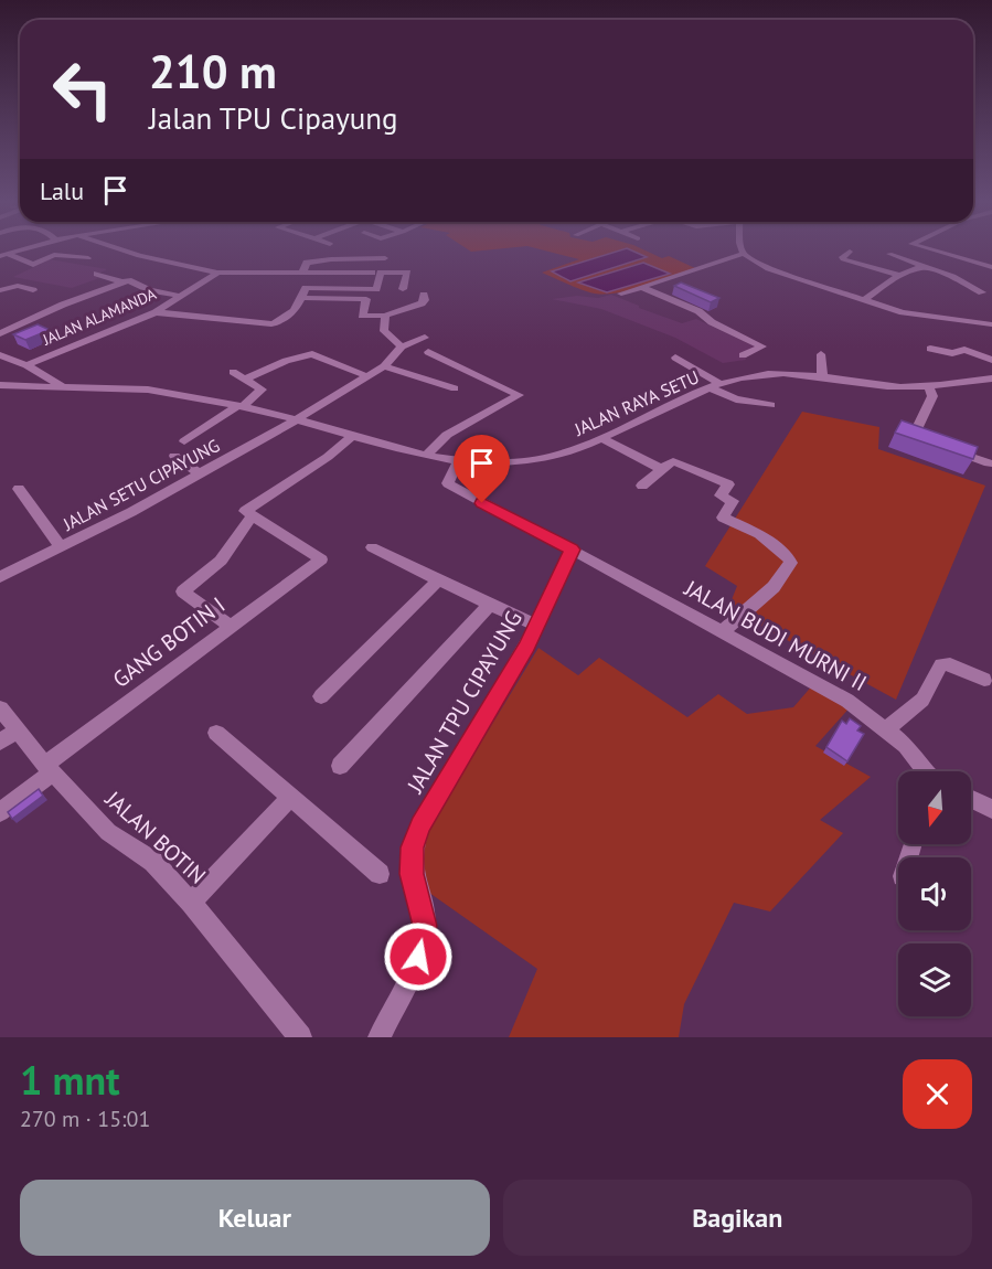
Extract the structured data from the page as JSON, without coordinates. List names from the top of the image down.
{
  "streets": {
    "street": [
      "JALAN ALAMANDA",
      "JALAN RAYA SETU",
      "JALAN SETU CIPAYUNG",
      "JALAN BUDI MURNI II",
      "GANG BOTIN I",
      "JALAN TPU CIPAYUNG",
      "JALAN BOTIN"
    ]
  },
  "crossings": [
    ["JALAN RAYA SETU", "JALAN SETU CIPAYUNG"],
    ["JALAN BUDI MURNI II", "JALAN TPU CIPAYUNG"],
    ["GANG BOTIN I", "JALAN BOTIN"]
  ],
  "north": "bottom",
  "page": {
    "turn": ["210 m", "Jalan TPU Cipayung"],
    "then": "Lalu",
    "heading": ["1 mnt", "270 m · 15:01"],
    "buttons": ["Keluar", "Bagikan"]
  }
}
